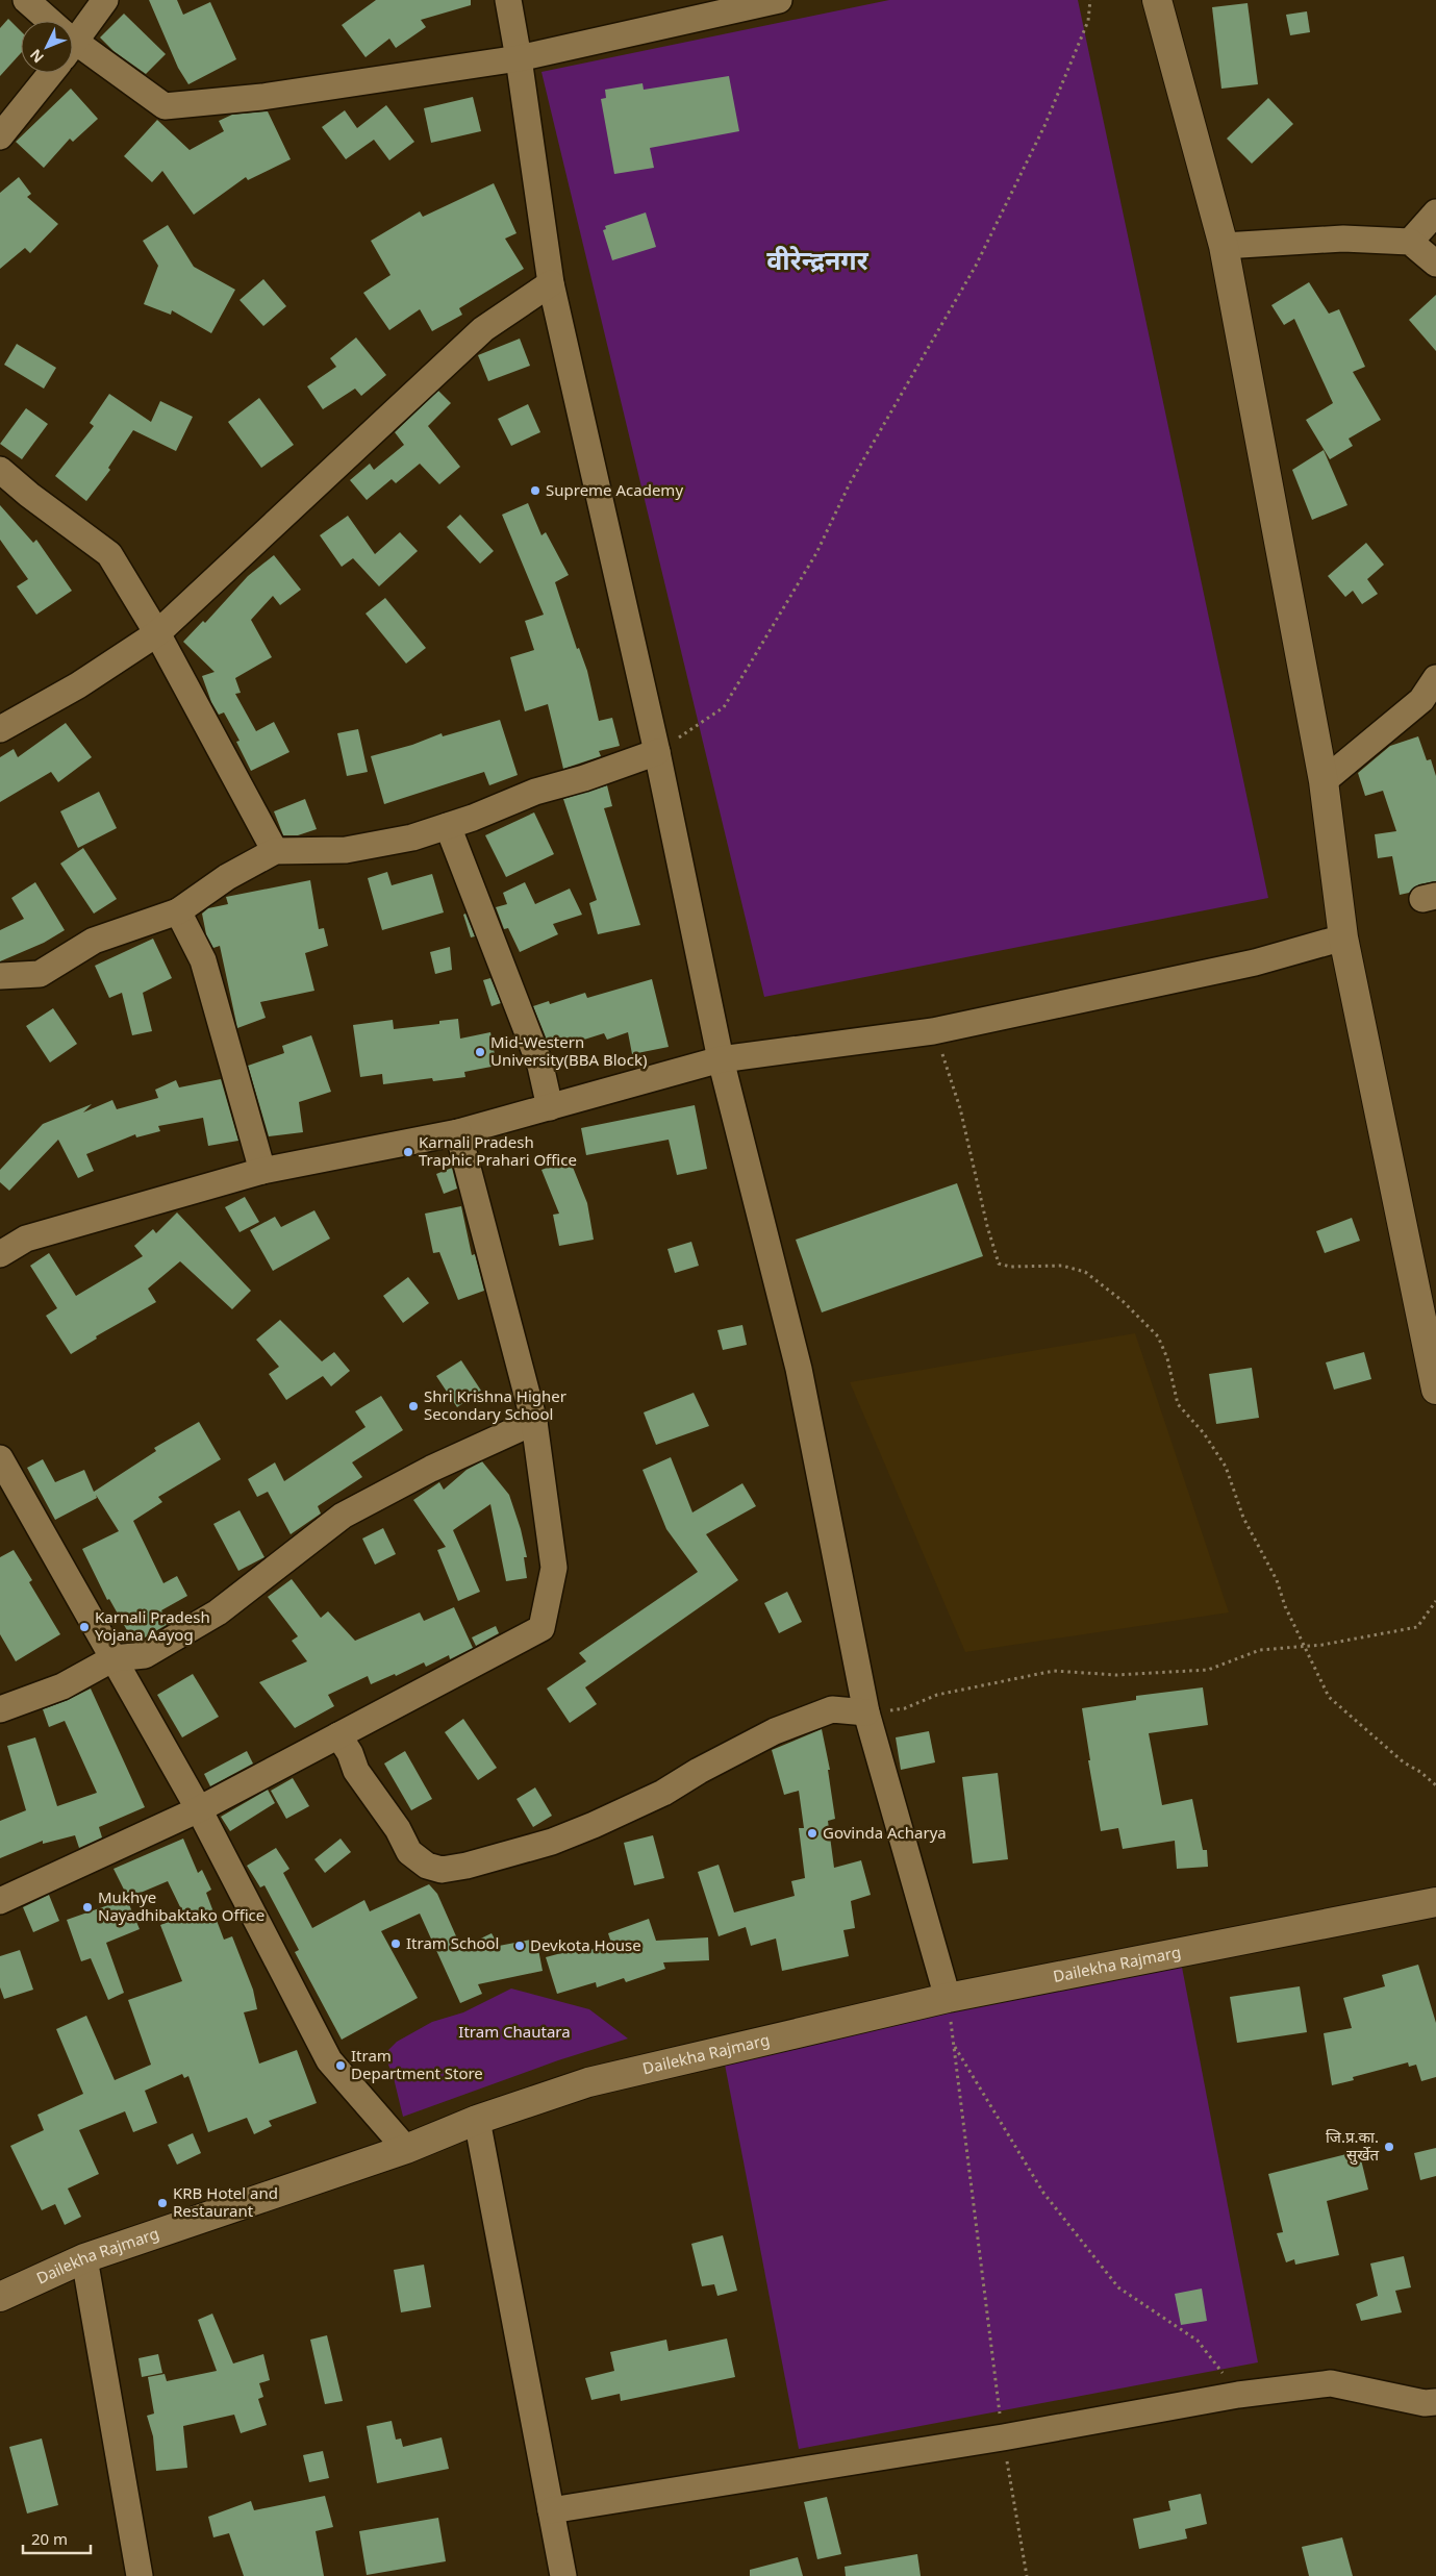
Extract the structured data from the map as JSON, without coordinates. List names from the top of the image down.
{
  "streets": {
    "main road": ["Dailekha Rajmarg"]
  },
  "districts": ["वीरेन्द्रनगर"],
  "parks": ["Itram Chautara"],
  "places": [
    "Supreme Academy",
    "Mid-Western University(BBA Block)",
    "Karnali Pradesh Traphic Prahari Office",
    "Shri Krishna Higher Secondary School",
    "Karnali Pradesh Yojana Aayog",
    "Govinda Acharya",
    "Mukhye Nayadhibaktako Office",
    "Itram School",
    "Devkota House",
    "Itram Department Store",
    "जि.प्र.का. सुर्खेत",
    "KRB Hotel and Restaurant"
  ],
  "scale_bar": "20 m",
  "north": "bottom left"
}
